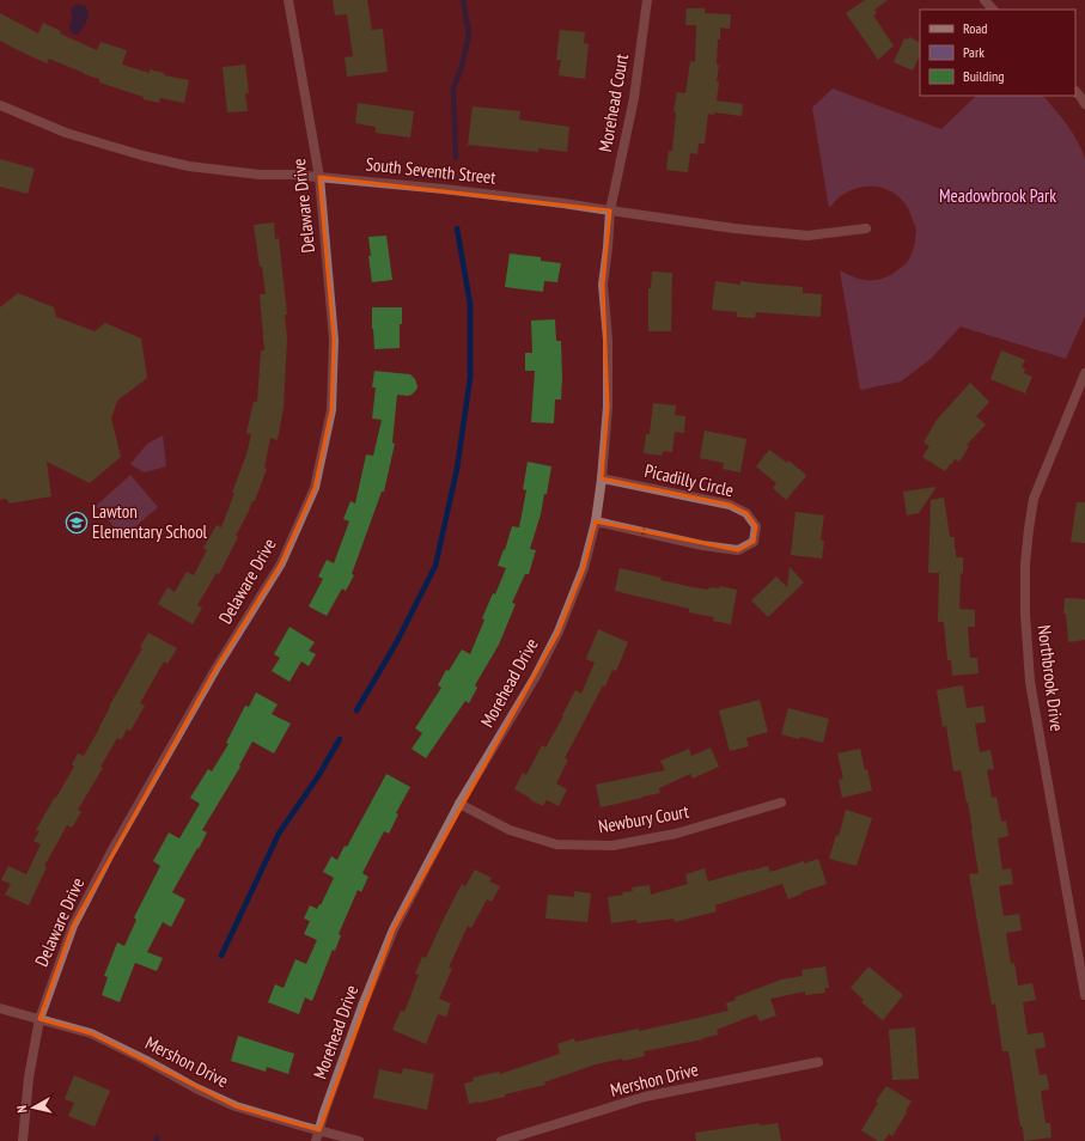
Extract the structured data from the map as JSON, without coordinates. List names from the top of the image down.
{
  "streets": {
    "street": [
      "Morehead Court",
      "South Seventh Street",
      "Delaware Drive",
      "Picadilly Circle",
      "Northbrook Drive",
      "Morehead Drive",
      "Newbury Court",
      "Mershon Drive"
    ]
  },
  "crossings": [
    ["Morehead Court", "South Seventh Street"],
    ["Morehead Court", "Morehead Drive"],
    ["South Seventh Street", "Delaware Drive"],
    ["South Seventh Street", "Morehead Drive"],
    ["Delaware Drive", "Mershon Drive"],
    ["Picadilly Circle", "Morehead Drive"],
    ["Morehead Drive", "Newbury Court"],
    ["Morehead Drive", "Mershon Drive"]
  ],
  "parks": ["Meadowbrook Park"],
  "places": {
    "school or university": ["Lawton Elementary School"]
  },
  "legend": ["Road", "Park", "Building"],
  "north": "left"
}
